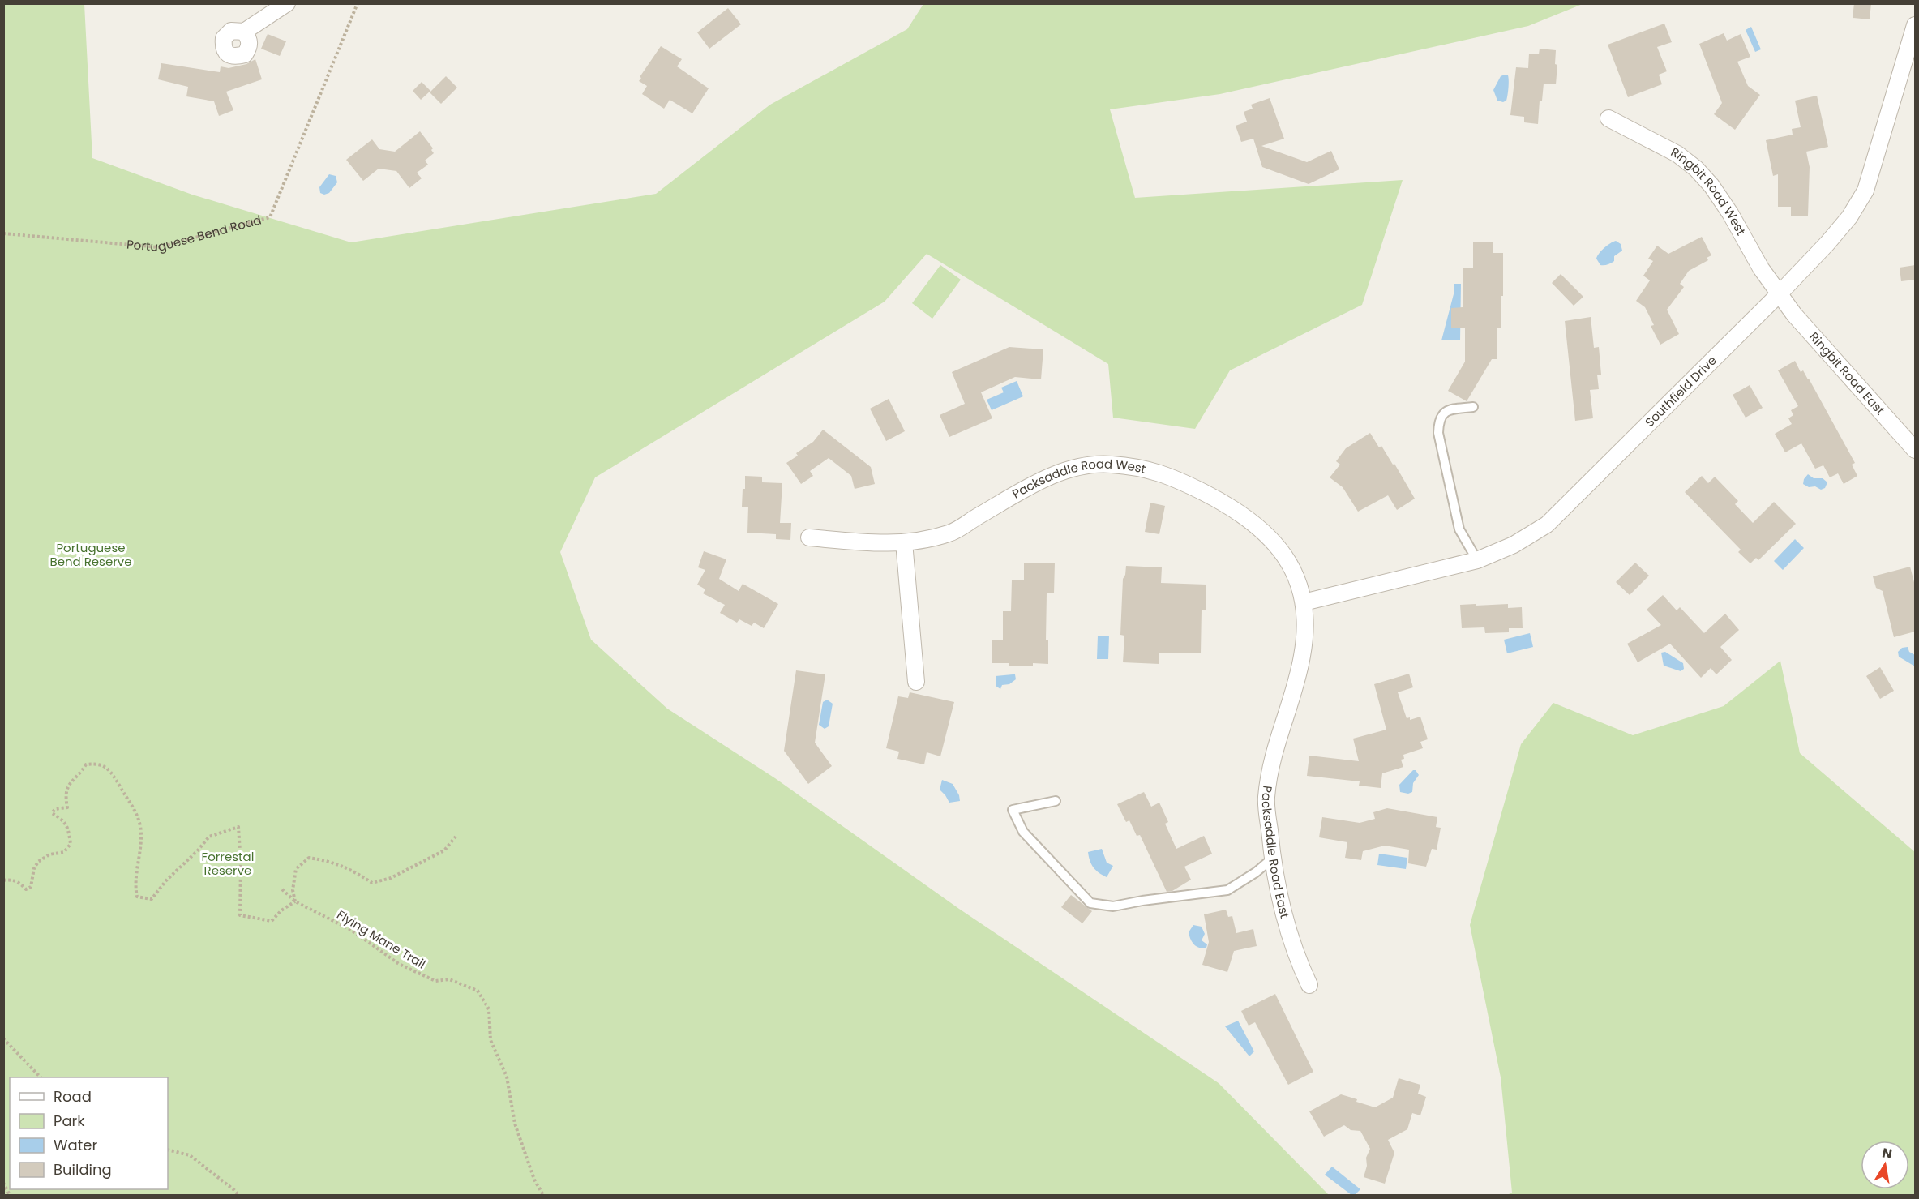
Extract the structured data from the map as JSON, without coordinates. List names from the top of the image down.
{
  "streets": {
    "street": [
      "Ringbit Road West",
      "Ringbit Road East",
      "Southfield Drive",
      "Packsaddle Road West",
      "Packsaddle Road East"
    ],
    "path": ["Portuguese Bend Road", "Flying Mane Trail"]
  },
  "crossings": [
    ["Ringbit Road West", "Ringbit Road East"],
    ["Ringbit Road West", "Southfield Drive"],
    ["Ringbit Road East", "Southfield Drive"],
    ["Southfield Drive", "Packsaddle Road West"],
    ["Southfield Drive", "Packsaddle Road East"],
    ["Packsaddle Road West", "Packsaddle Road East"]
  ],
  "parks": ["Portuguese Bend Reserve", "Forrestal Reserve"],
  "legend": [
    "Road",
    "Park",
    "Water",
    "Building"
  ],
  "north": "top"
}
